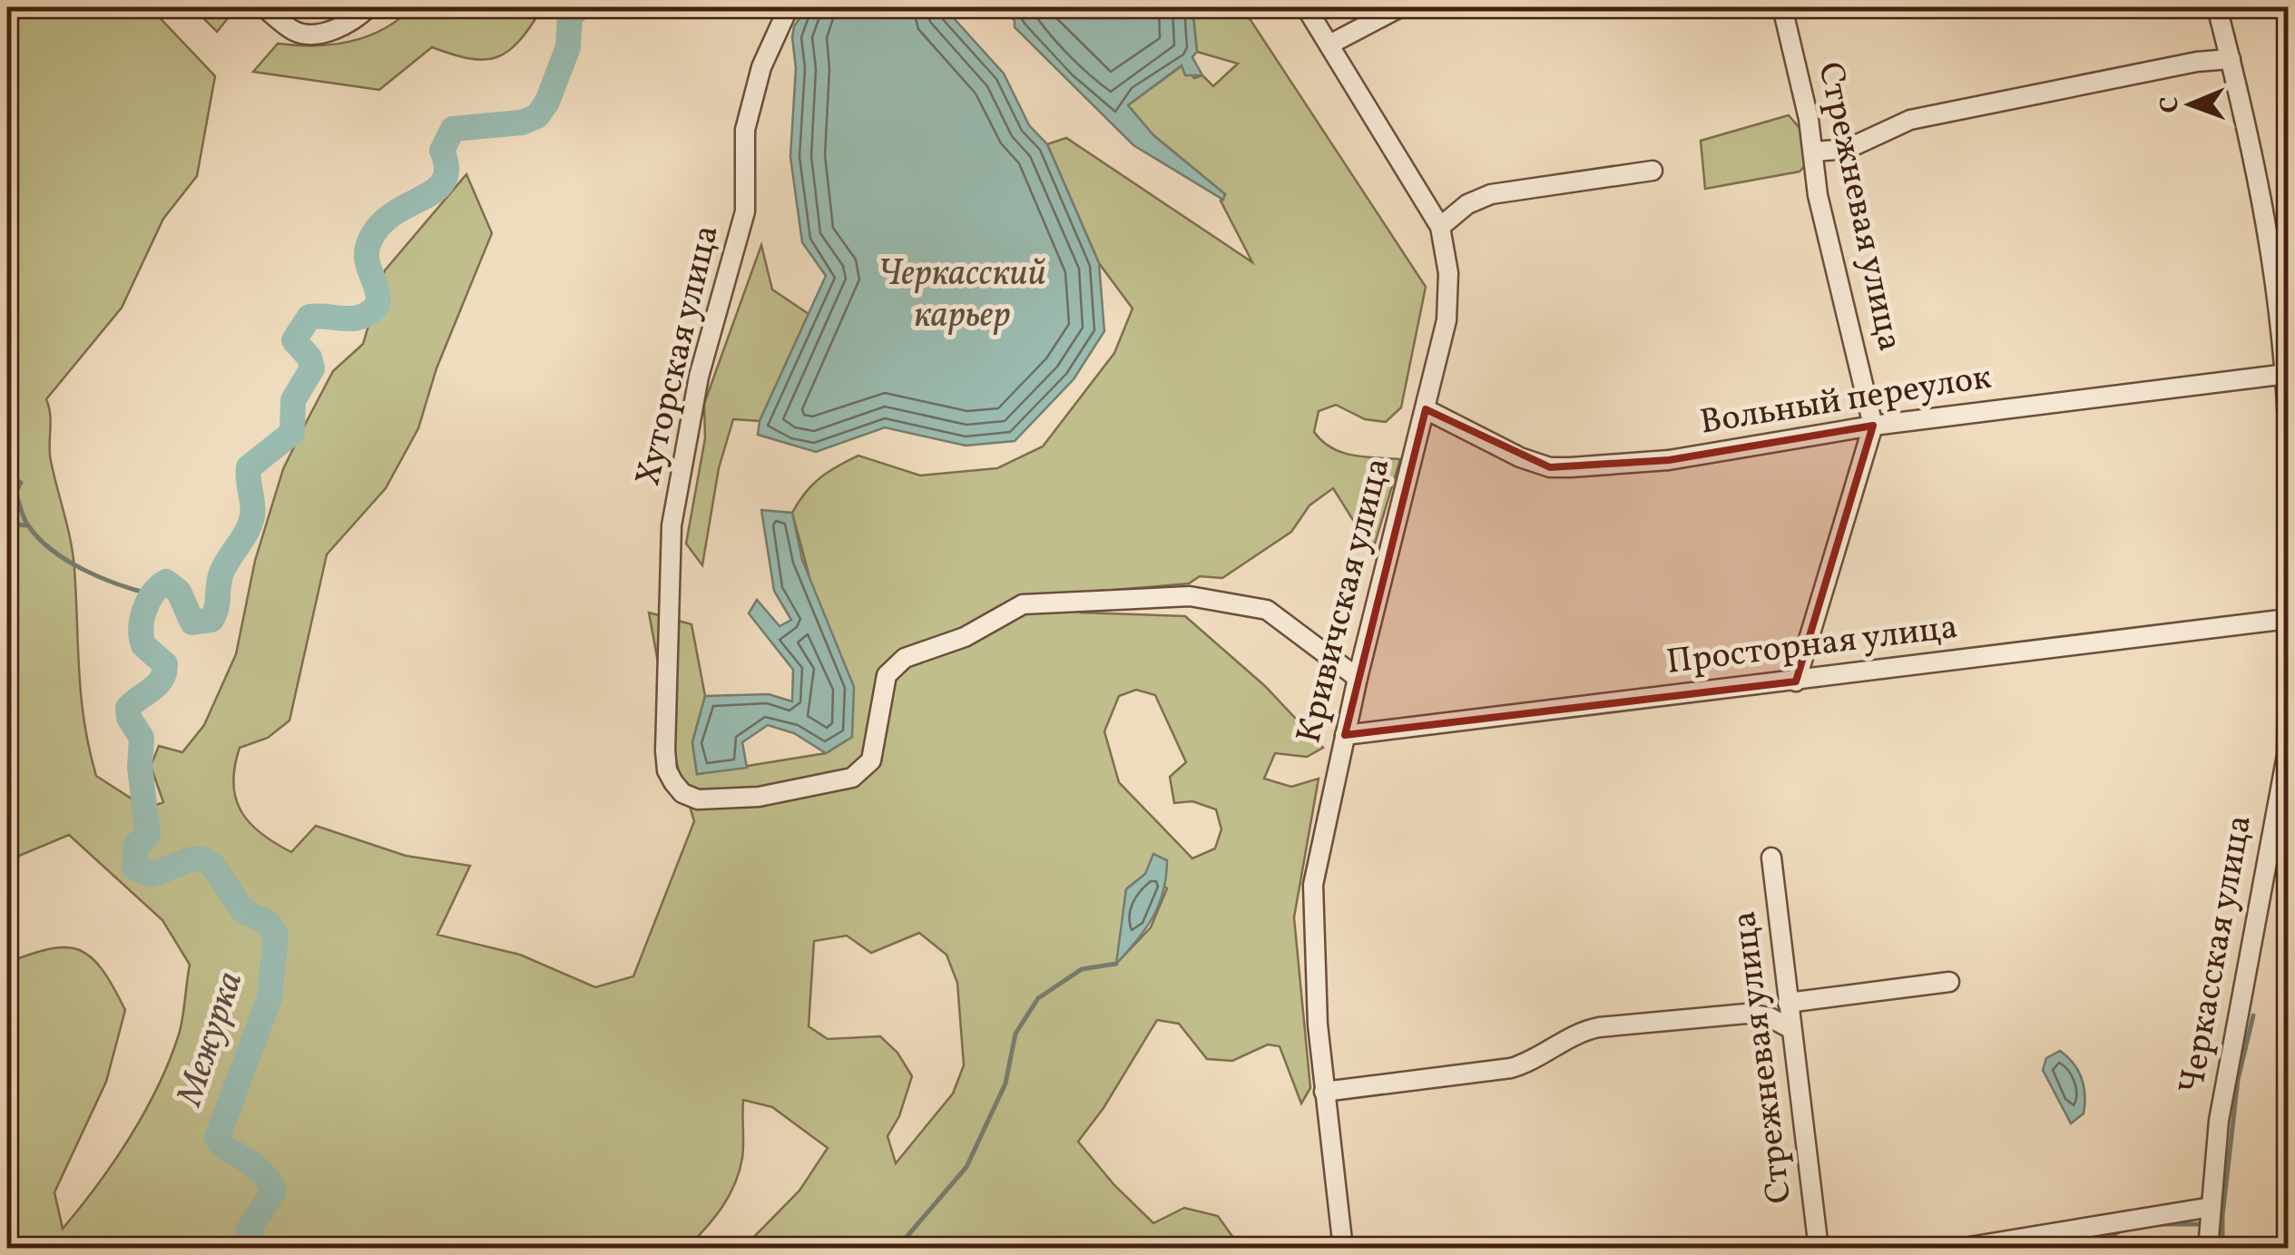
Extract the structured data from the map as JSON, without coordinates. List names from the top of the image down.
{
  "streets": {
    "street": [
      "Стрежневая улица",
      "Хуторская улица",
      "Вольный переулок",
      "Кривичская улица",
      "Просторная улица",
      "Черкасская улица"
    ]
  },
  "crossings": [
    ["Стрежневая улица", "Вольный переулок"],
    ["Хуторская улица", "Кривичская улица"],
    ["Вольный переулок", "Кривичская улица"],
    ["Кривичская улица", "Просторная улица"],
    ["Просторная улица", "Черкасская улица"]
  ],
  "water": ["Черкасский карьер", "Межурка"],
  "north": "left"
}
